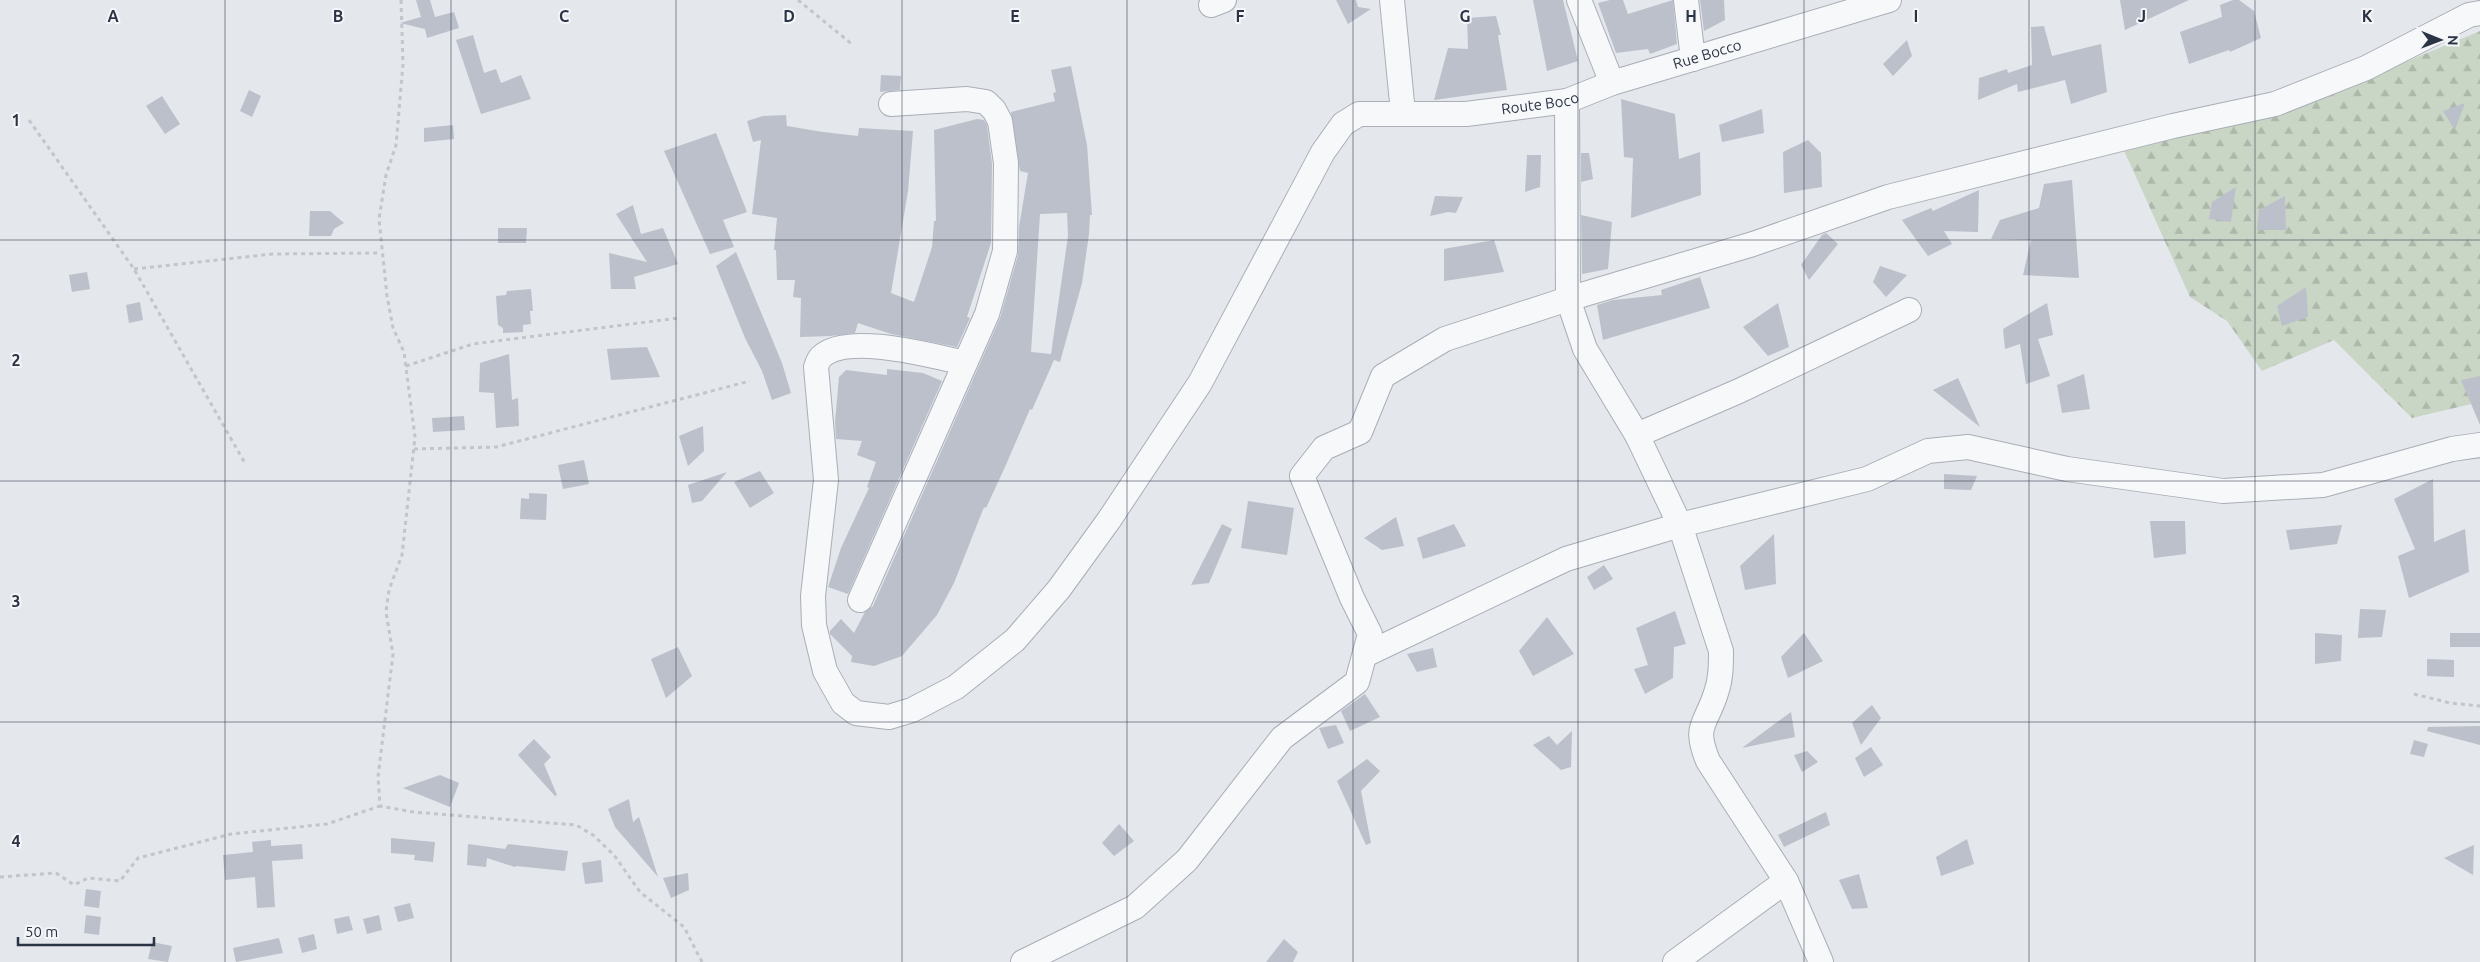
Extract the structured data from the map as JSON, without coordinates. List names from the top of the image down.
{
  "streets": {
    "street": ["Rue Bocco", "Route Boco"]
  },
  "crossings": [
    ["Rue Bocco", "Route Boco"]
  ],
  "scale_bar": "50 m",
  "north": "right",
  "grid": {
    "columns": [
      "A",
      "B",
      "C",
      "D",
      "E",
      "F",
      "G",
      "H",
      "I",
      "J",
      "K"
    ],
    "rows": [
      "1",
      "2",
      "3",
      "4"
    ]
  }
}
